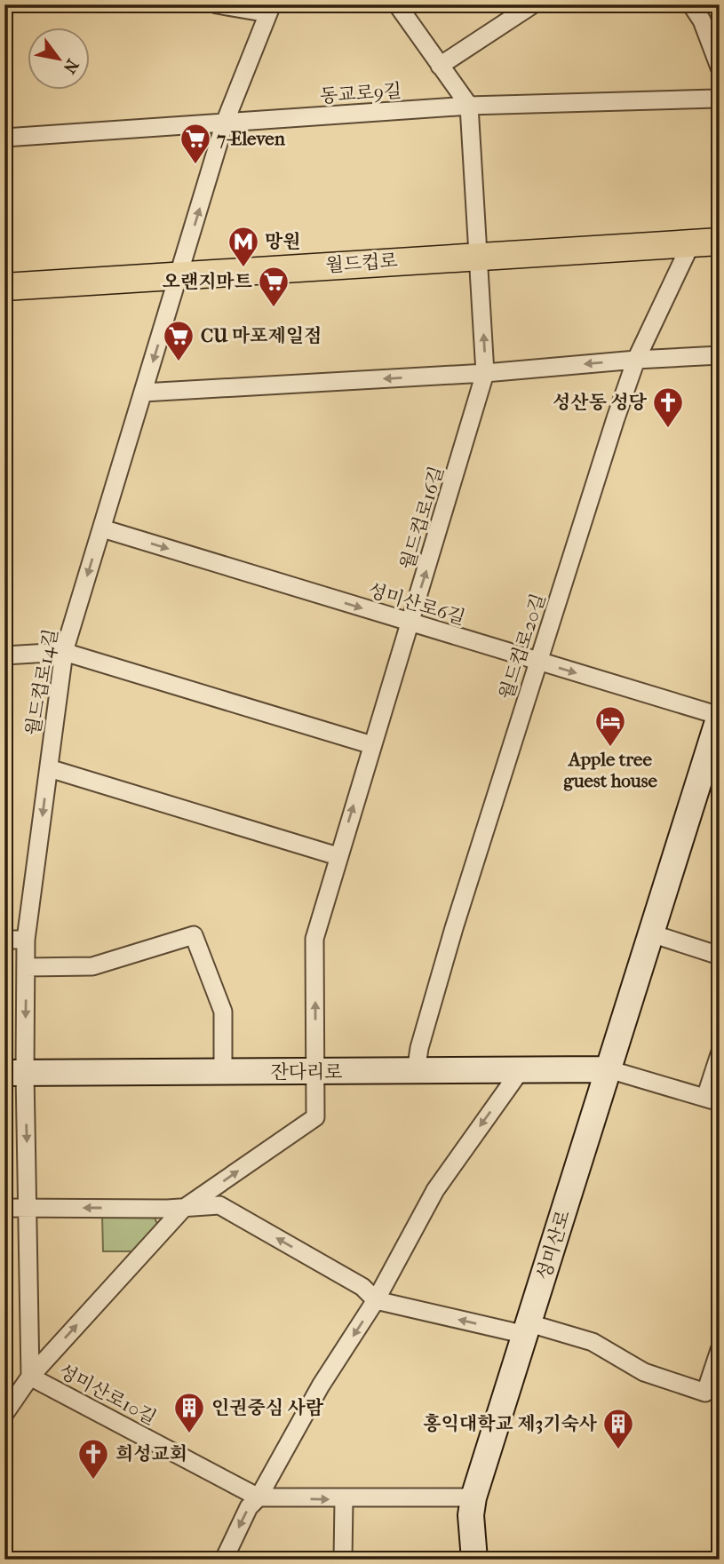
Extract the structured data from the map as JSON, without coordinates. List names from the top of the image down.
{
  "streets": {
    "main road": ["월드컵로"],
    "street": [
      "동교로9길",
      "월드컵로16길",
      "성미산로6길",
      "월드컵로20길",
      "월드컵로14길",
      "잔다리로",
      "성미산로",
      "성미산로10길"
    ]
  },
  "crossings": [
    ["동교로9길", "월드컵로16길"],
    ["동교로9길", "월드컵로14길"],
    ["월드컵로", "월드컵로16길"],
    ["월드컵로", "월드컵로20길"],
    ["월드컵로", "월드컵로14길"],
    ["월드컵로16길", "성미산로6길"],
    ["월드컵로16길", "잔다리로"],
    ["성미산로6길", "월드컵로20길"],
    ["성미산로6길", "월드컵로14길"],
    ["성미산로6길", "성미산로"],
    ["월드컵로20길", "잔다리로"],
    ["월드컵로14길", "잔다리로"],
    ["월드컵로14길", "성미산로10길"],
    ["잔다리로", "성미산로"],
    ["잔다리로", "성미산로10길"],
    ["성미산로", "성미산로10길"]
  ],
  "one_way": ["월드컵로16길"],
  "places": {
    "supermarket": ["7-Eleven", "오랜지마트", "CU 마포제일점"],
    "metro station": ["망원"],
    "church": ["성산동 성당", "희성교회"],
    "hotel": ["Apple tree guest house"],
    "building": ["인권중심 사람", "홍익대학교 제3기숙사"]
  },
  "north": "bottom right"
}
